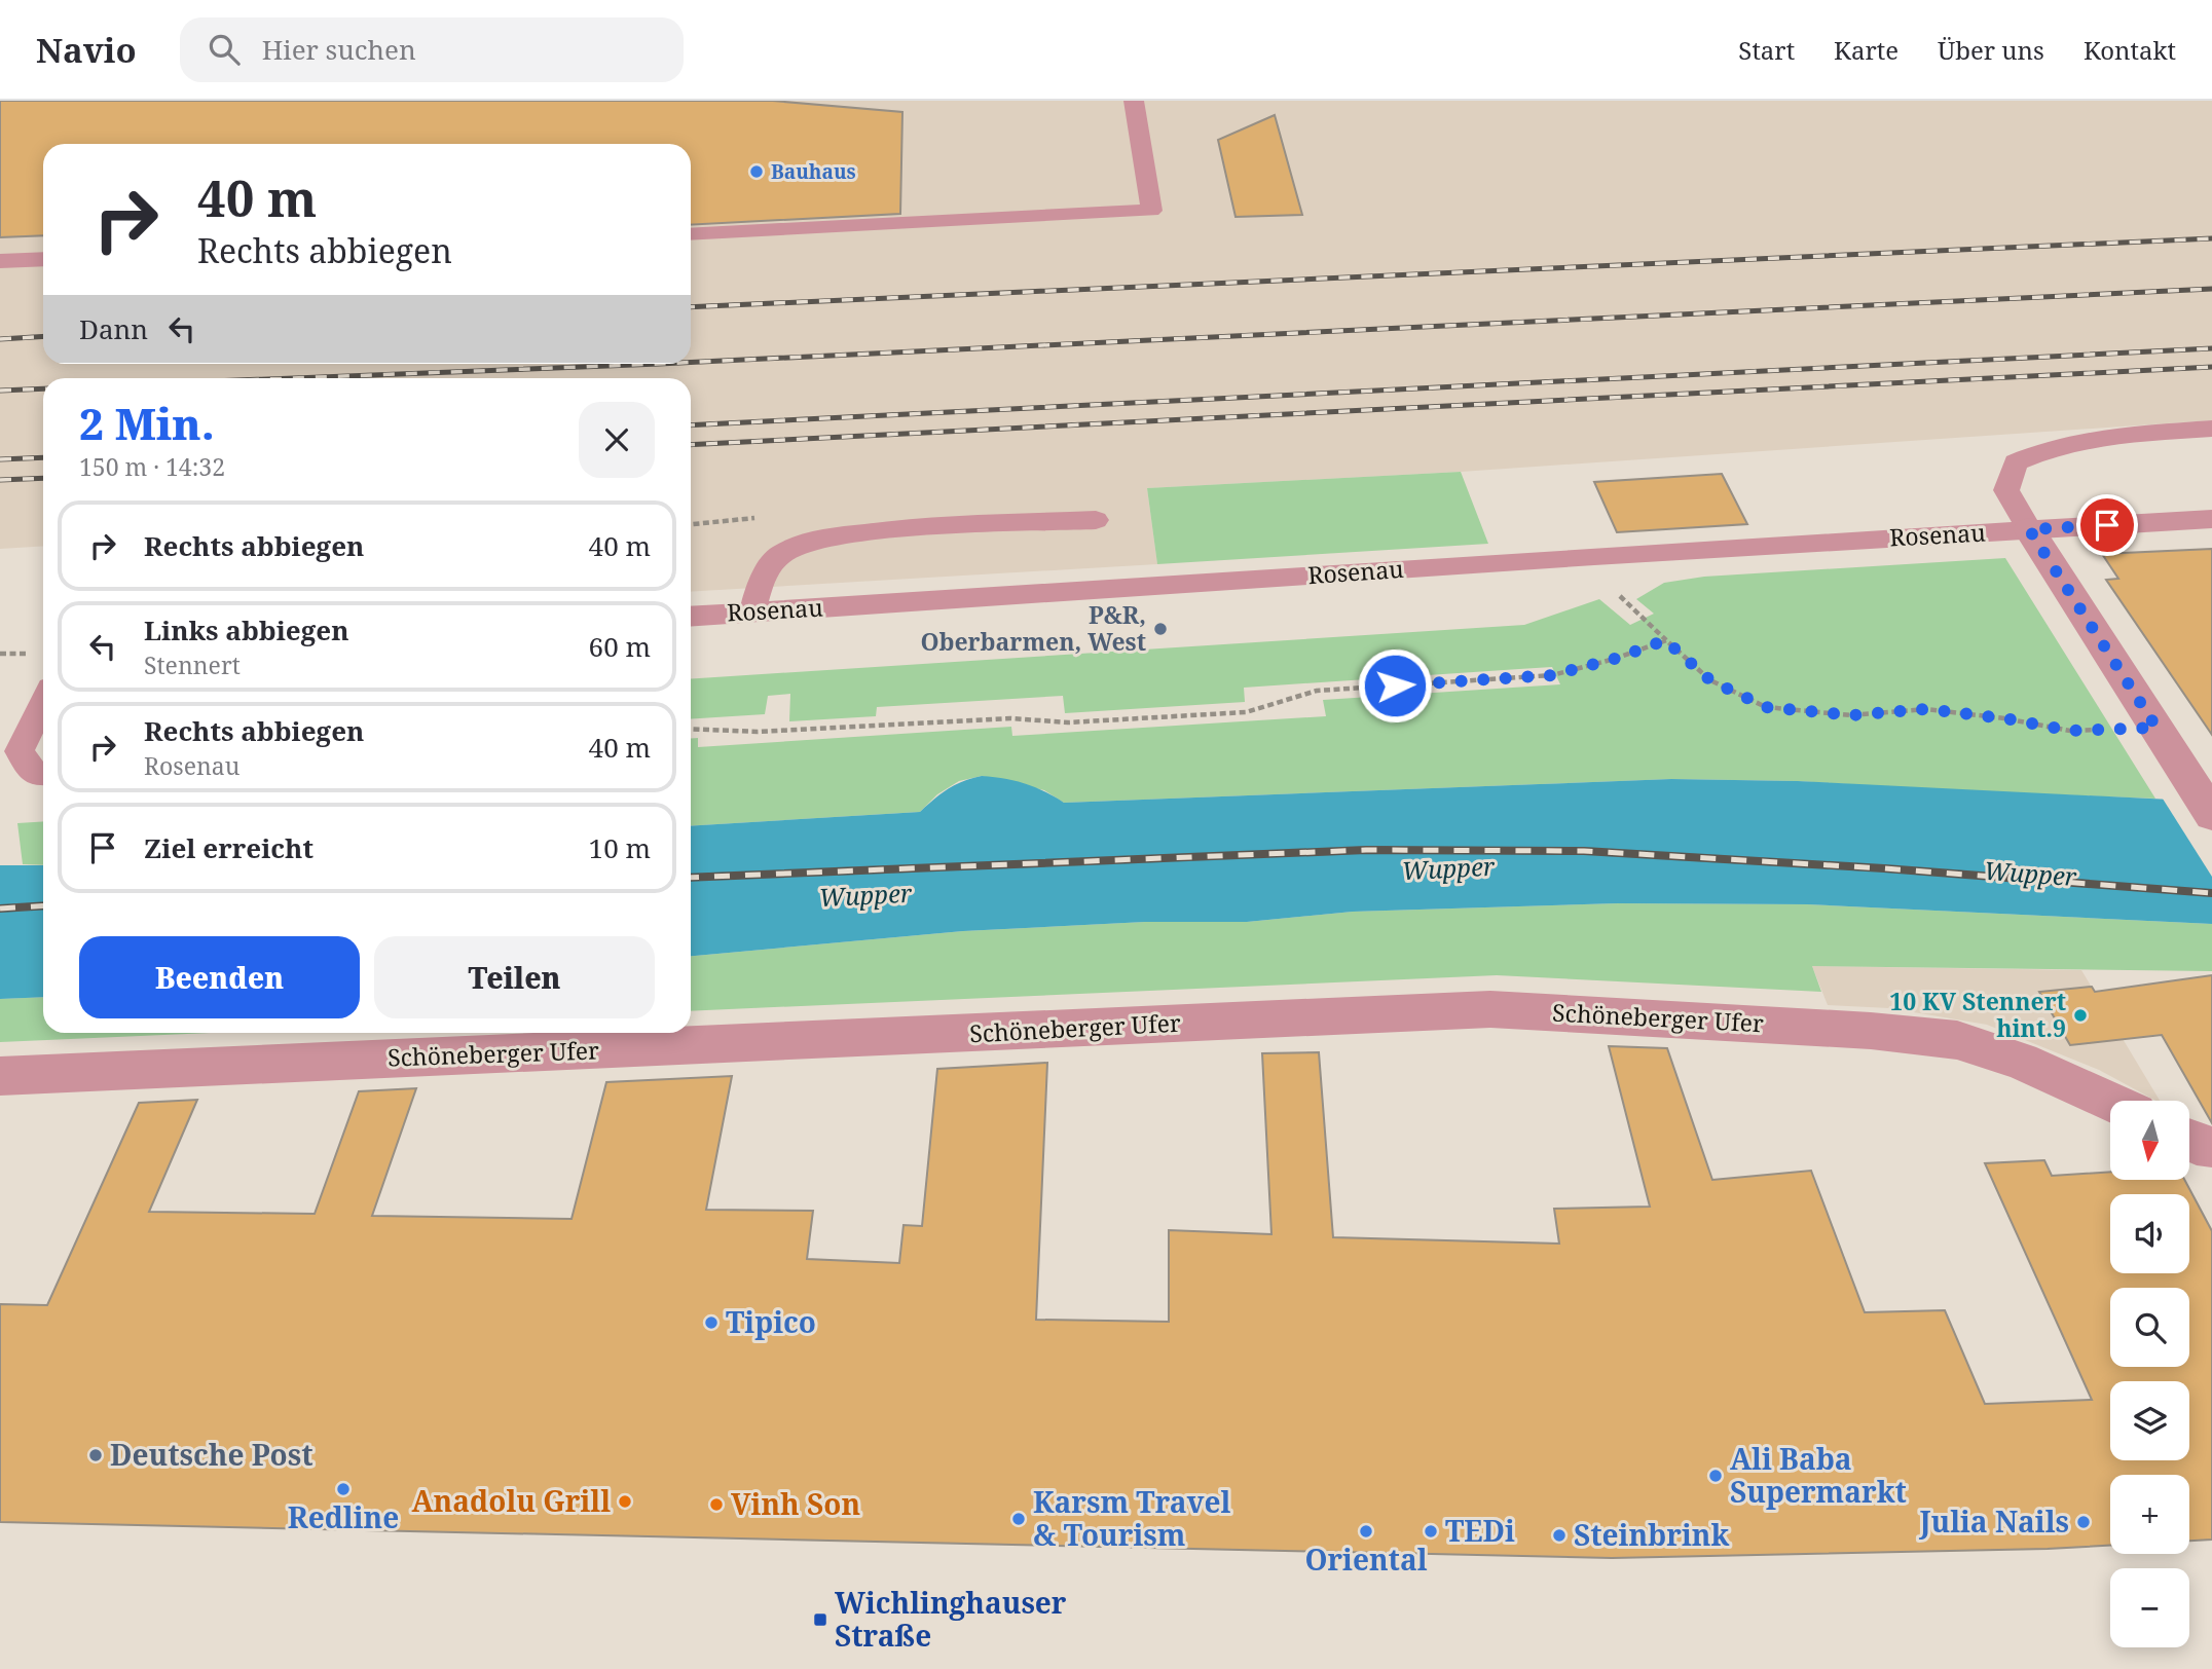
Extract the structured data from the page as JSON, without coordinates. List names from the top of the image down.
{
  "streets": {
    "street": ["Schöneberger Ufer"],
    "lane": ["Rosenau"]
  },
  "water": ["Wupper"],
  "places": {
    "other": [
      "Bauhaus",
      "P&R, Oberbarmen, West",
      "10 KV Stennert hint.9",
      "Tipico",
      "Deutsche Post",
      "Ali Baba Supermarkt",
      "Redline",
      "Anadolu Grill",
      "Vinh Son",
      "Karsm Travel & Tourism",
      "Julia Nails",
      "Oriental",
      "TEDi",
      "Steinbrink"
    ],
    "transit": ["Wichlinghauser Straße"]
  },
  "north": "bottom",
  "page": {
    "header": "Navio",
    "search": "Hier suchen",
    "nav": [
      "Start",
      "Karte",
      "Über uns",
      "Kontakt"
    ],
    "turn": ["40 m", "Rechts abbiegen"],
    "then": "Dann",
    "heading": ["2 Min.", "150 m · 14:32"],
    "list": [
      {
        "name": "Rechts abbiegen",
        "value": "40 m"
      },
      {
        "name": "Links abbiegen",
        "note": "Stennert",
        "value": "60 m"
      },
      {
        "name": "Rechts abbiegen",
        "note": "Rosenau",
        "value": "40 m"
      },
      {
        "name": "Ziel erreicht",
        "value": "10 m"
      }
    ],
    "buttons": ["Beenden", "Teilen"],
    "map_buttons": ["+", "−"]
  }
}
